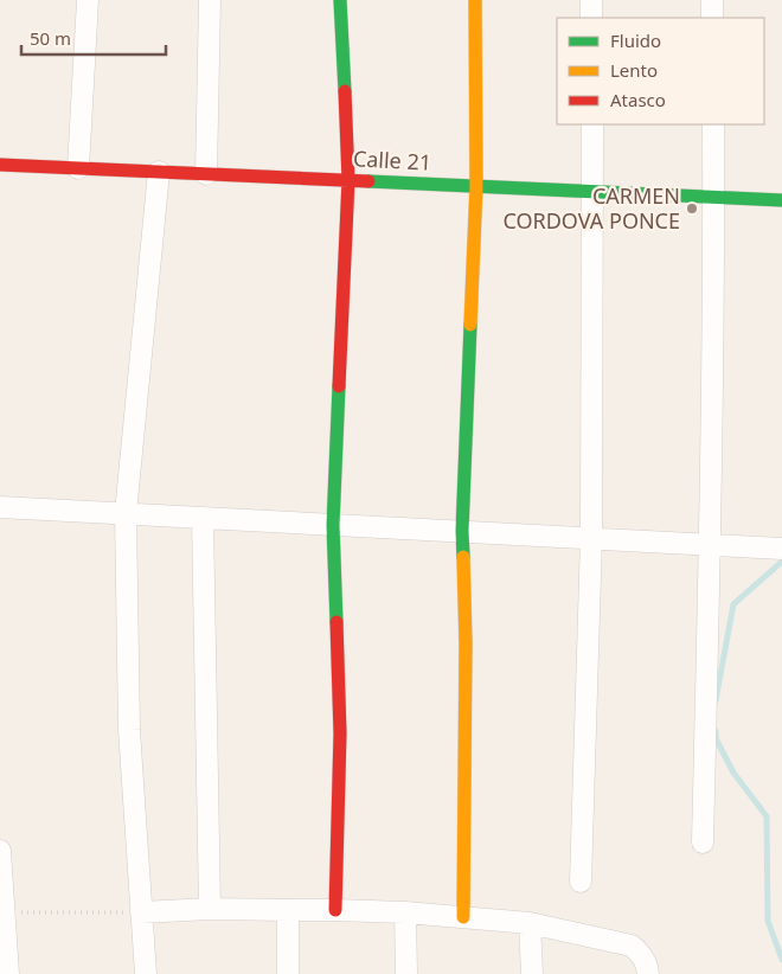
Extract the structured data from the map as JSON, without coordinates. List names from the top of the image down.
{
  "streets": {
    "street": ["Calle 21"]
  },
  "places": ["CARMEN CORDOVA PONCE"],
  "legend": ["Fluido", "Lento", "Atasco"],
  "scale_bar": "50 m"
}
